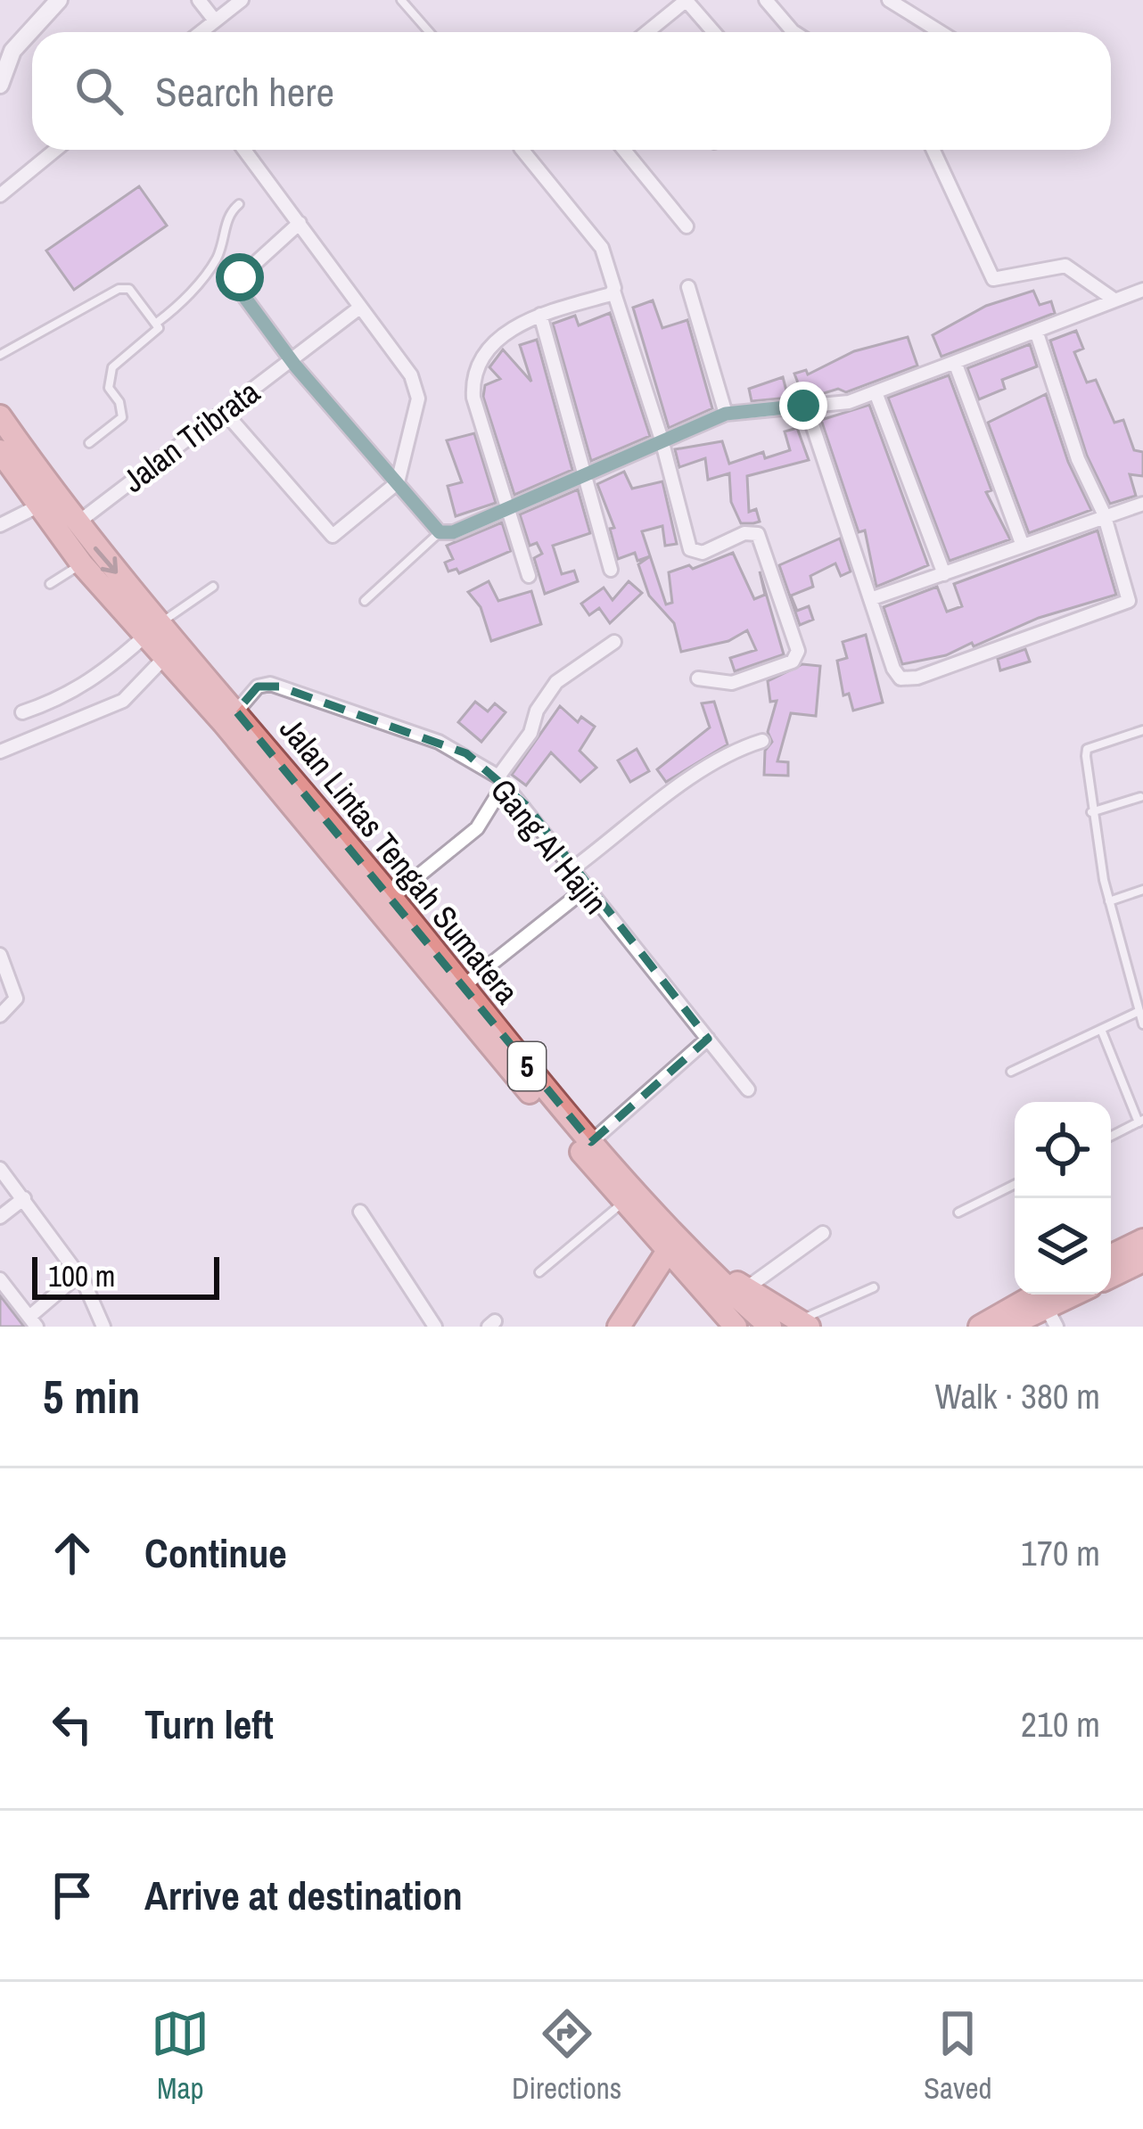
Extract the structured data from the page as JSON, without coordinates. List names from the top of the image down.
{
  "streets": {
    "highway": ["Jalan Lintas Tengah Sumatera", "5"],
    "street": ["Jalan Tribrata", "Gang Al Hajin"]
  },
  "crossings": [
    ["Jalan Tribrata", "Jalan Lintas Tengah Sumatera"],
    ["Gang Al Hajin", "Jalan Lintas Tengah Sumatera"]
  ],
  "scale_bar": "100 m",
  "page": {
    "search": "Search here",
    "scale": "100 m",
    "heading": ["5 min", "Walk · 380 m"],
    "list": [
      ["Continue", "170 m"],
      ["Turn left", "210 m"],
      "Arrive at destination"
    ],
    "nav": ["Map", "Directions", "Saved"]
  }
}
